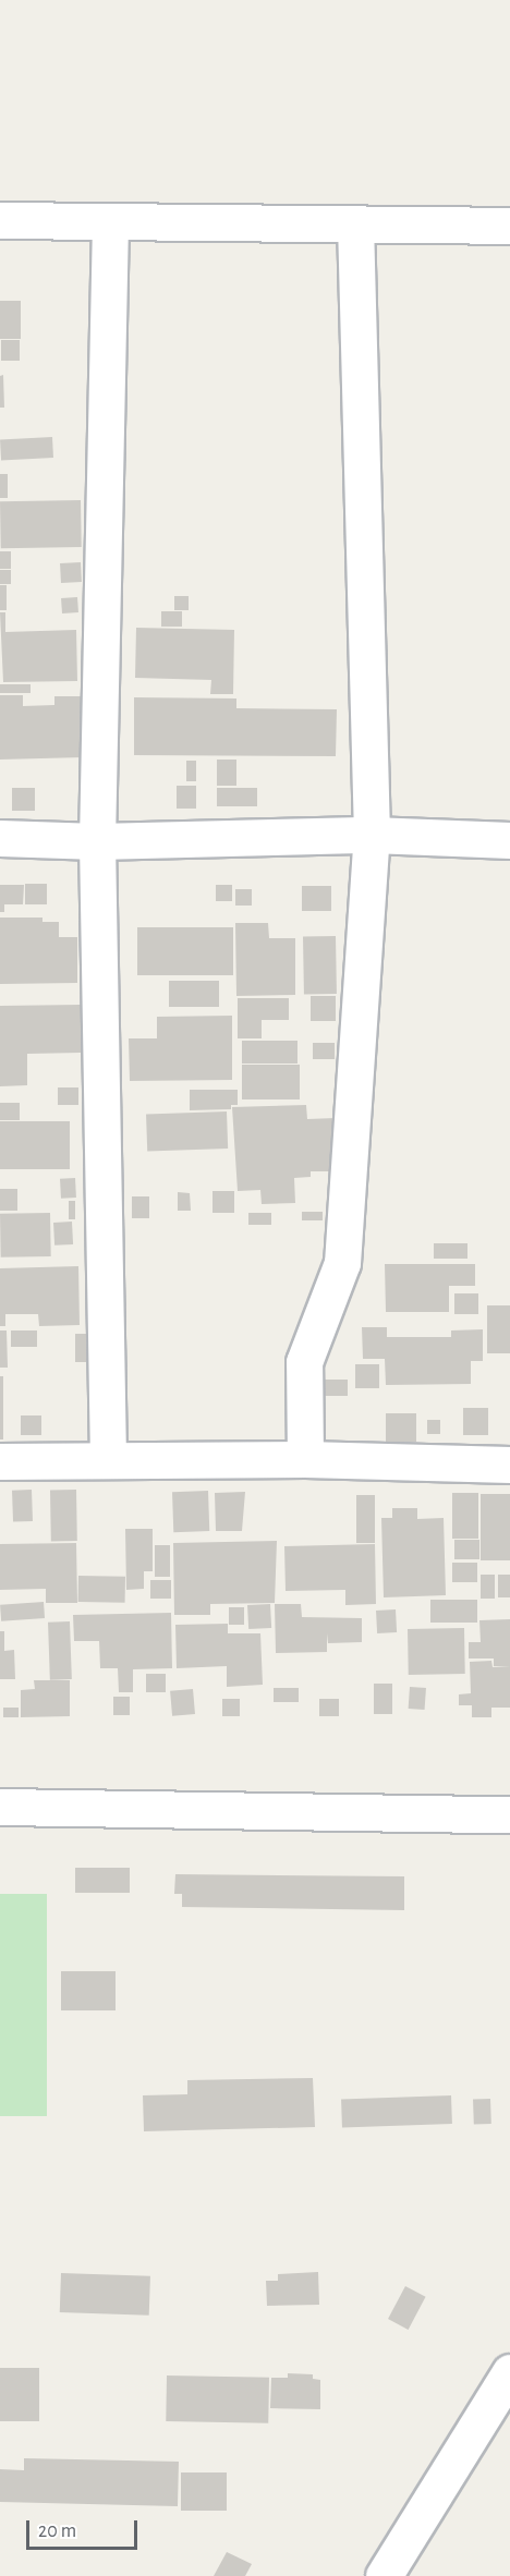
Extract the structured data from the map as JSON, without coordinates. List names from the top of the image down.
{
  "scale_bar": "20 m"
}
